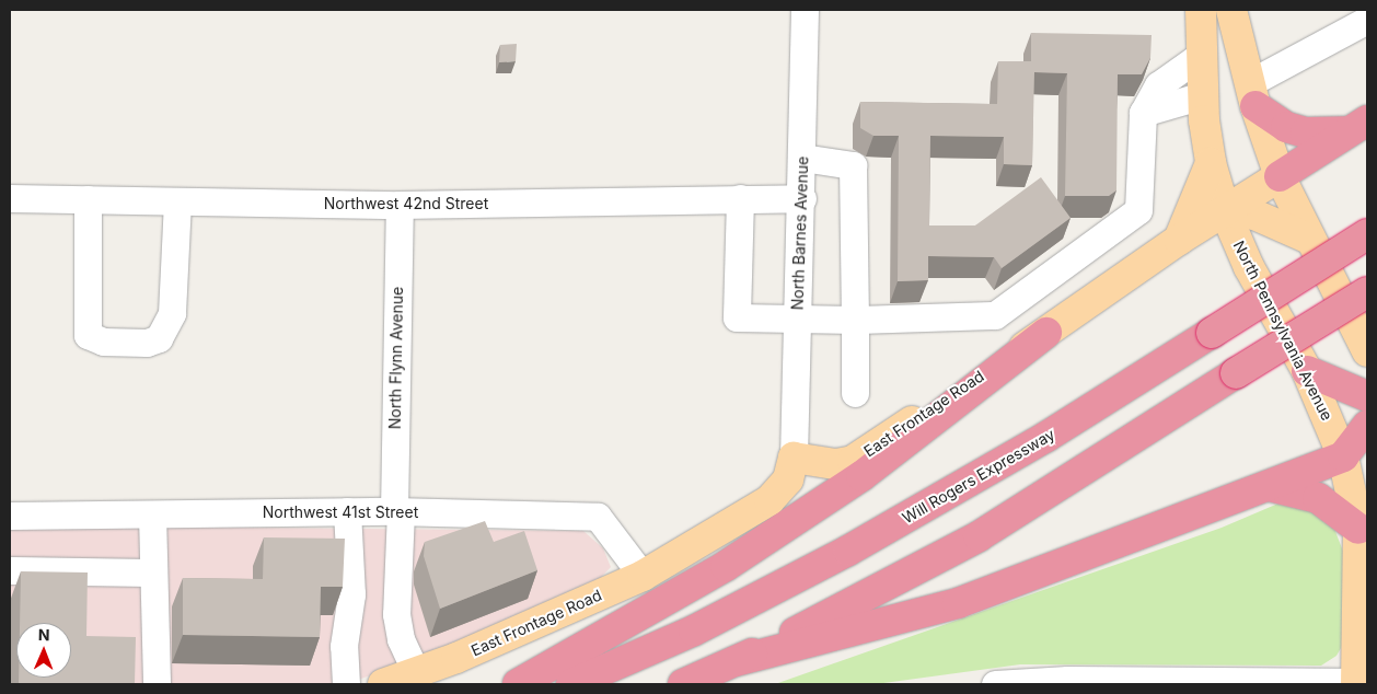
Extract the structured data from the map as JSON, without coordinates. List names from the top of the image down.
{
  "streets": {
    "highway": ["Will Rogers Expressway"],
    "main road": ["North Pennsylvania Avenue", "East Frontage Road"],
    "street": [
      "Northwest 42nd Street",
      "North Barnes Avenue",
      "North Flynn Avenue",
      "Northwest 41st Street"
    ]
  },
  "crossings": [
    ["Northwest 42nd Street", "North Barnes Avenue"],
    ["Northwest 42nd Street", "North Flynn Avenue"],
    ["North Barnes Avenue", "East Frontage Road"],
    ["North Pennsylvania Avenue", "East Frontage Road"],
    ["North Flynn Avenue", "East Frontage Road"],
    ["North Flynn Avenue", "Northwest 41st Street"],
    ["East Frontage Road", "Northwest 41st Street"]
  ],
  "north": "top"
}
